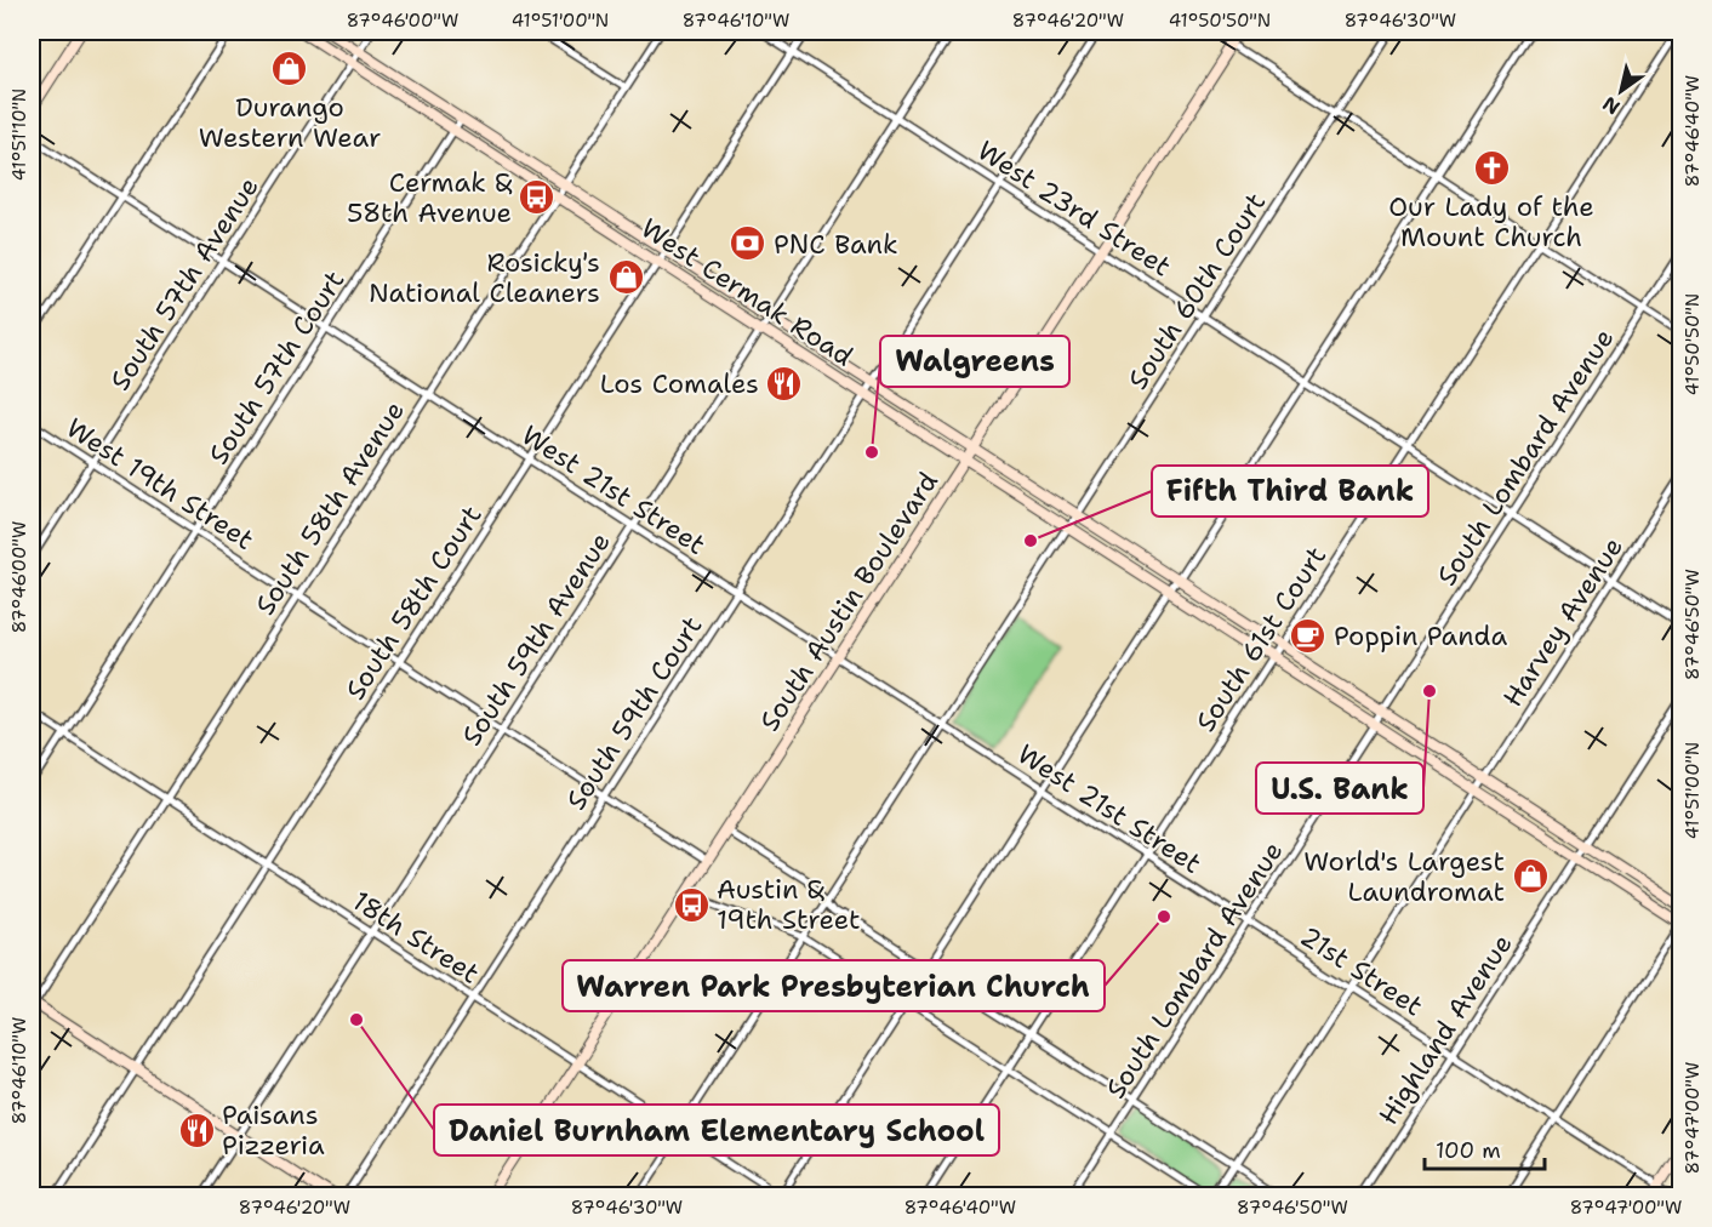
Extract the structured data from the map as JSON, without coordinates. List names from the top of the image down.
{
  "streets": {
    "main road": ["West Cermak Road", "South Austin Boulevard"],
    "street": [
      "West 23rd Street",
      "South 57th Avenue",
      "South 60th Court",
      "South 57th Court",
      "South Lombard Avenue",
      "West 19th Street",
      "West 21st Street",
      "South 58th Avenue",
      "South 58th Court",
      "Harvey Avenue",
      "South 59th Avenue",
      "South 61st Court",
      "South 59th Court",
      "18th Street",
      "21st Street",
      "Highland Avenue"
    ]
  },
  "crossings": [
    ["West 23rd Street", "South 60th Court"],
    ["West 23rd Street", "South Lombard Avenue"],
    ["West 23rd Street", "South Austin Boulevard"],
    ["West 23rd Street", "South 58th Court"],
    ["West 23rd Street", "Harvey Avenue"],
    ["West 23rd Street", "South 59th Avenue"],
    ["West 23rd Street", "South 61st Court"],
    ["West 23rd Street", "South 59th Court"],
    ["South 57th Avenue", "West Cermak Road"],
    ["South 57th Avenue", "West 19th Street"],
    ["South 57th Avenue", "West 21st Street"],
    ["South 60th Court", "West Cermak Road"],
    ["South 60th Court", "West 21st Street"],
    ["South 60th Court", "18th Street"],
    ["West Cermak Road", "South 57th Court"],
    ["West Cermak Road", "South Lombard Avenue"],
    ["West Cermak Road", "South 58th Avenue"],
    ["West Cermak Road", "South Austin Boulevard"],
    ["West Cermak Road", "South 58th Court"],
    ["West Cermak Road", "Harvey Avenue"],
    ["West Cermak Road", "South 59th Avenue"],
    ["West Cermak Road", "South 61st Court"],
    ["West Cermak Road", "South 59th Court"],
    ["West Cermak Road", "Highland Avenue"],
    ["South 57th Court", "West 19th Street"],
    ["South 57th Court", "West 21st Street"],
    ["South 57th Court", "18th Street"],
    ["South Lombard Avenue", "West 21st Street"],
    ["South Lombard Avenue", "21st Street"],
    ["West 19th Street", "South 58th Avenue"],
    ["West 19th Street", "South Austin Boulevard"],
    ["West 19th Street", "South 58th Court"],
    ["West 19th Street", "South 59th Avenue"],
    ["West 19th Street", "South 59th Court"],
    ["West 21st Street", "South 58th Avenue"],
    ["West 21st Street", "South Austin Boulevard"],
    ["West 21st Street", "South 58th Court"],
    ["West 21st Street", "South 59th Avenue"],
    ["West 21st Street", "South 61st Court"],
    ["West 21st Street", "South 59th Court"],
    ["West 21st Street", "21st Street"],
    ["South 58th Avenue", "18th Street"],
    ["South Austin Boulevard", "18th Street"],
    ["South 58th Court", "18th Street"],
    ["Harvey Avenue", "21st Street"],
    ["South 59th Avenue", "18th Street"],
    ["South 59th Court", "18th Street"],
    ["21st Street", "Highland Avenue"]
  ],
  "places": {
    "shop": ["Durango Western Wear", "Rosicky's National Cleaners", "World's Largest Laundromat"],
    "church": ["Our Lady of the Mount Church"],
    "bus stop": ["Cermak & 58th Avenue", "Austin & 19th Street"],
    "bank": ["PNC Bank"],
    "restaurant": ["Los Comales", "Paisans Pizzeria"],
    "other": [
      "Walgreens",
      "Fifth Third Bank",
      "U.S. Bank",
      "Warren Park Presbyterian Church",
      "Daniel Burnham Elementary School"
    ],
    "cafe": ["Poppin Panda"]
  },
  "scale_bar": "100 m",
  "north": "bottom left",
  "coordinates": [
    "87°46'00\"W",
    "41°51'00\"N",
    "87°46'10\"W",
    "87°46'20\"W",
    "41°50'50\"N",
    "87°46'30\"W",
    "87°46'40\"W",
    "41°51'10\"N",
    "87°46'50\"W",
    "87°47'00\"W"
  ]
}
